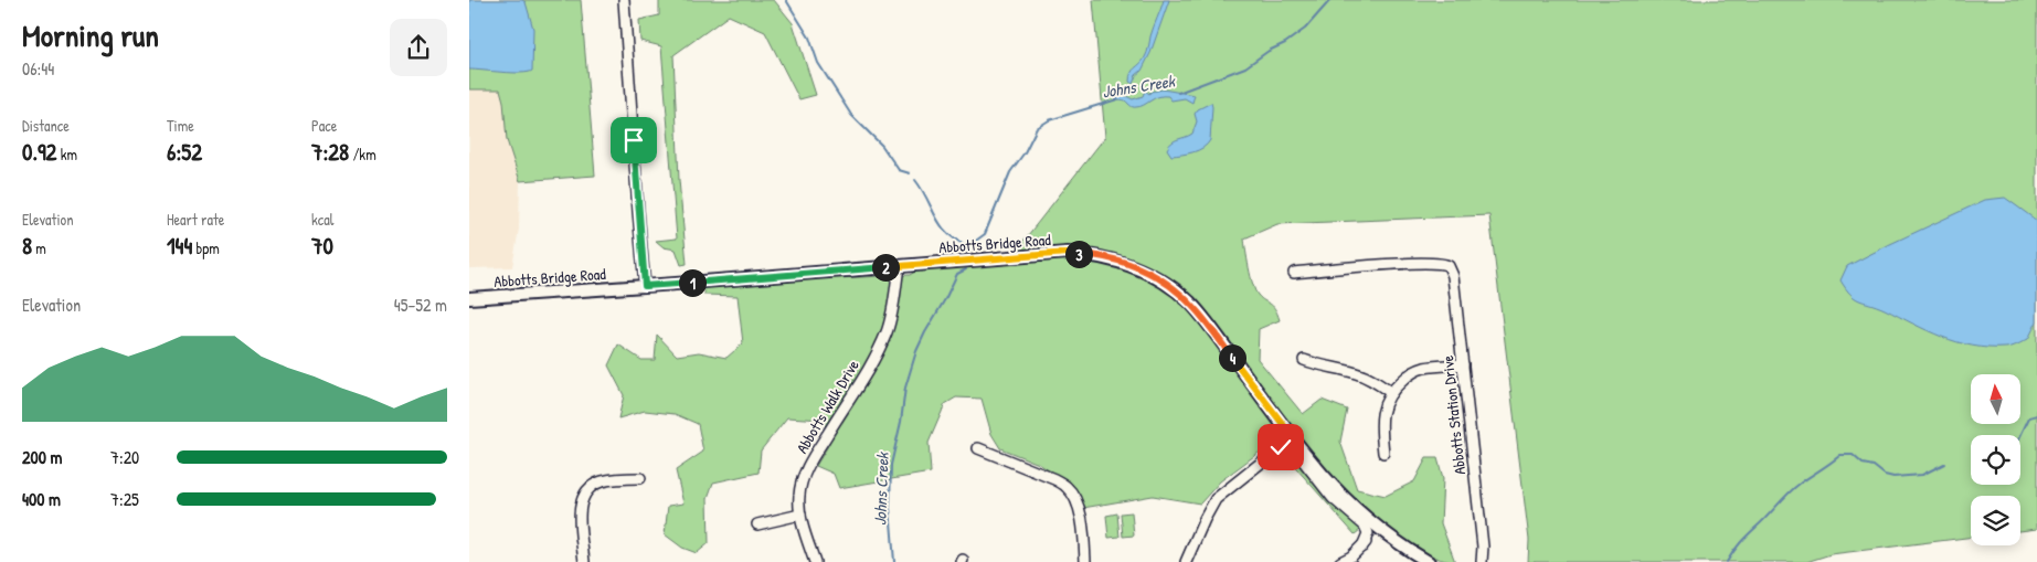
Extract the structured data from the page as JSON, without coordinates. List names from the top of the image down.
{
  "streets": {
    "main road": ["Abbotts Bridge Road"],
    "street": ["Abbotts Walk Drive", "Abbotts Station Drive"]
  },
  "crossings": [
    ["Abbotts Bridge Road", "Abbotts Walk Drive"]
  ],
  "water": ["Johns Creek"],
  "north": "top",
  "page": {
    "heading": ["Morning run", "06:44"],
    "stats": [
      ["Distance", "0.92 km"],
      ["Time", "6:52"],
      ["Pace", "7:28 /km"],
      ["Elevation", "8 m"],
      ["Heart rate", "144 bpm"],
      ["kcal", "70"]
    ],
    "pins": [
      "3",
      "2",
      "1",
      "4"
    ],
    "chart": ["Elevation", "45–52 m"],
    "list": [
      {
        "name": "200 m",
        "note": "7:20"
      },
      {
        "name": "400 m",
        "note": "7:25"
      }
    ]
  }
}
